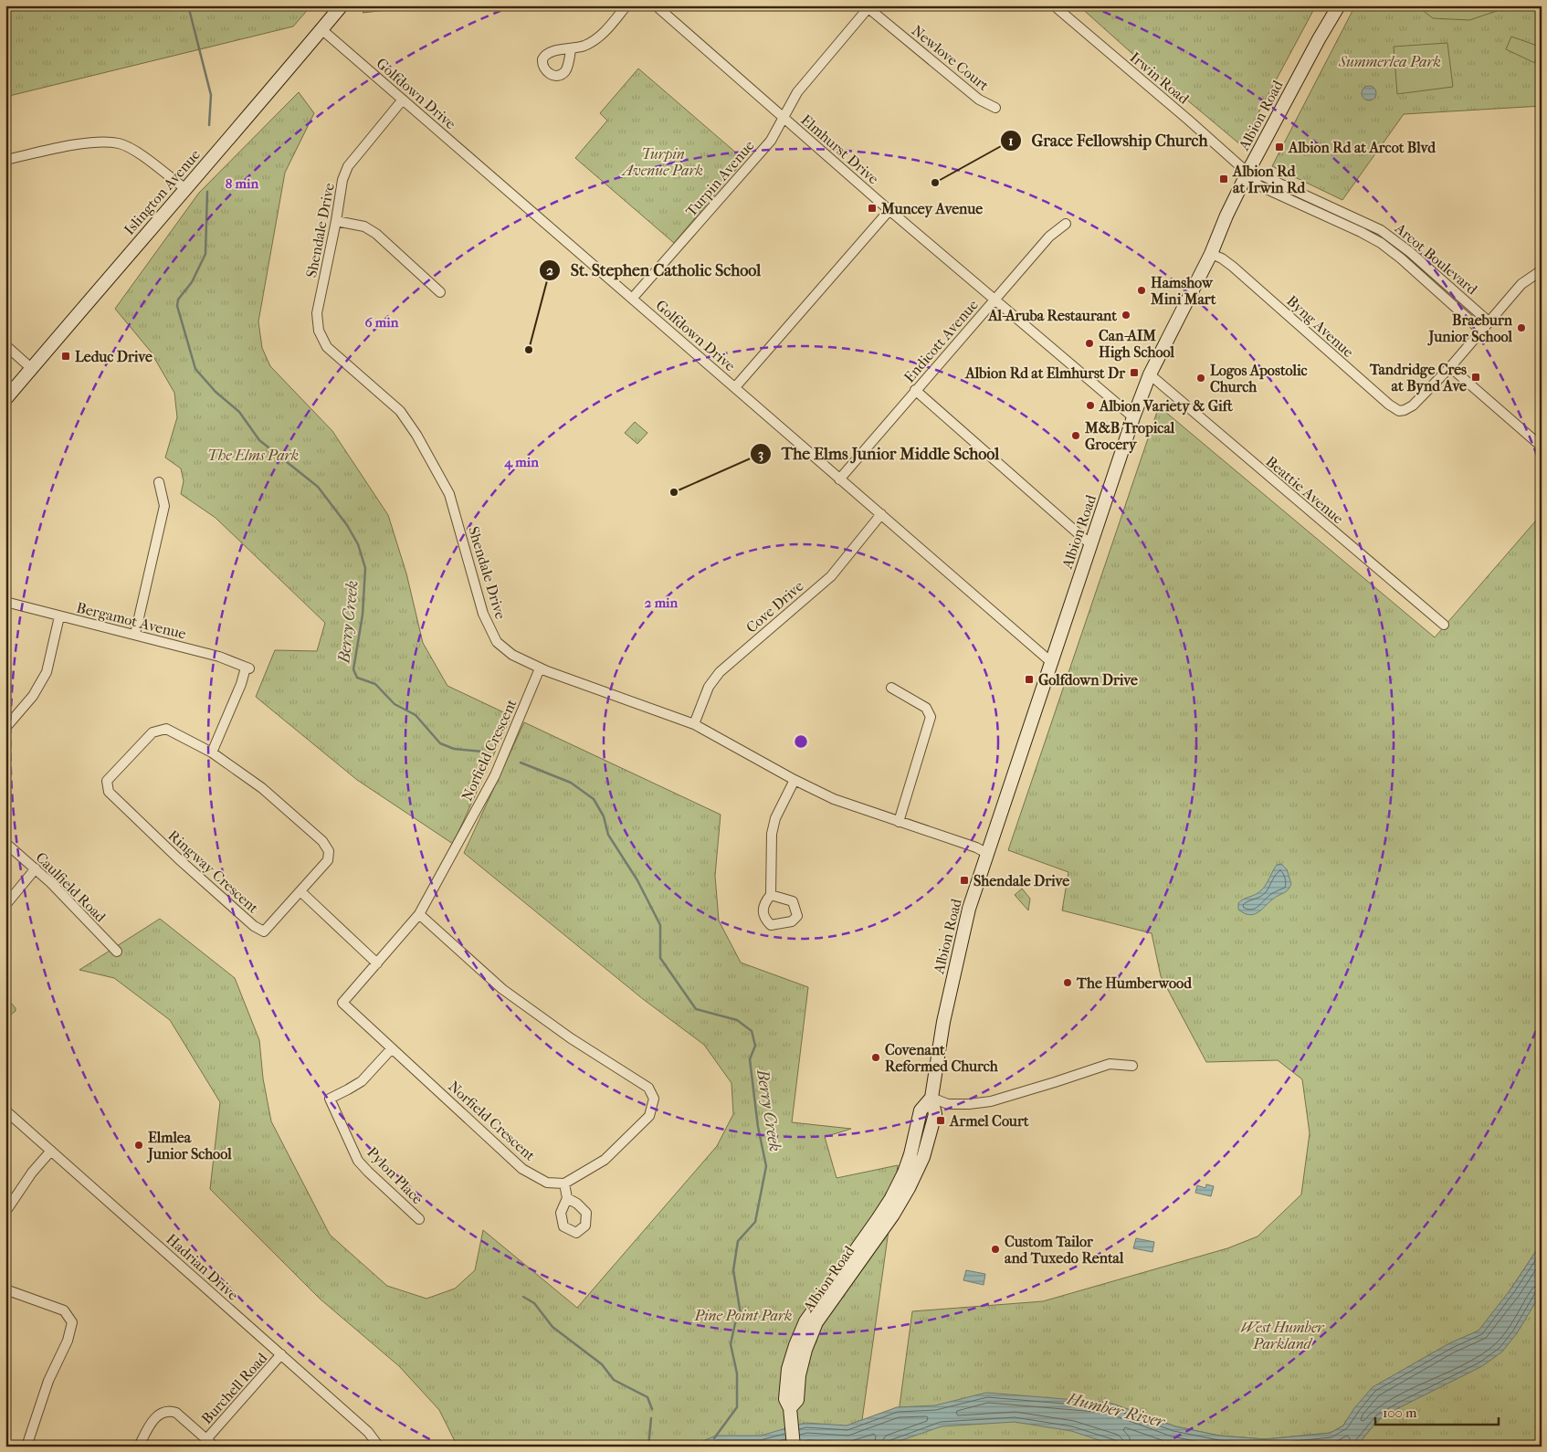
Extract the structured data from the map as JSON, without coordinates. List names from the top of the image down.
{
  "streets": {
    "main road": ["Albion Road", "Islington Avenue"],
    "street": [
      "Newlove Court",
      "Irwin Road",
      "Golfdown Drive",
      "Elmhurst Drive",
      "Turpin Avenue",
      "Shendale Drive",
      "Arcot Boulevard",
      "Byng Avenue",
      "Endicott Avenue",
      "Beattie Avenue",
      "Cove Drive",
      "Bergamot Avenue",
      "Norfield Crescent",
      "Ringway Crescent",
      "Caulfield Road",
      "Pylon Place",
      "Hadrian Drive",
      "Burchell Road"
    ]
  },
  "crossings": [
    ["Newlove Court", "Turpin Avenue"],
    ["Irwin Road", "Albion Road"],
    ["Irwin Road", "Arcot Boulevard"],
    ["Golfdown Drive", "Albion Road"],
    ["Golfdown Drive", "Turpin Avenue"],
    ["Golfdown Drive", "Islington Avenue"],
    ["Golfdown Drive", "Shendale Drive"],
    ["Golfdown Drive", "Endicott Avenue"],
    ["Golfdown Drive", "Cove Drive"],
    ["Albion Road", "Elmhurst Drive"],
    ["Albion Road", "Shendale Drive"],
    ["Albion Road", "Arcot Boulevard"],
    ["Albion Road", "Byng Avenue"],
    ["Albion Road", "Beattie Avenue"],
    ["Elmhurst Drive", "Turpin Avenue"],
    ["Elmhurst Drive", "Endicott Avenue"],
    ["Shendale Drive", "Cove Drive"],
    ["Shendale Drive", "Norfield Crescent"],
    ["Bergamot Avenue", "Ringway Crescent"],
    ["Norfield Crescent", "Pylon Place"],
    ["Hadrian Drive", "Burchell Road"]
  ],
  "water": ["Berry Creek", "Humber River"],
  "parks": [
    "Summerlea Park",
    "Turpin Avenue Park",
    "The Elms Park",
    "Pine Point Park",
    "West Humber Parkland"
  ],
  "places": {
    "transit": [
      "Albion Rd at Arcot Blvd",
      "Albion Rd at Irwin Rd",
      "Muncey Avenue",
      "Leduc Drive",
      "Albion Rd at Elmhurst Dr",
      "Tandridge Cres at Bynd Ave",
      "Golfdown Drive",
      "Shendale Drive",
      "Armel Court"
    ],
    "other": [
      "Grace Fellowship Church",
      "Hamshow Mini Mart",
      "Al-Aruba Restaurant",
      "Braeburn Junior School",
      "Can-AIM High School",
      "St. Stephen Catholic School",
      "Logos Apostolic Church",
      "Albion Variety & Gift",
      "M&B Tropical Grocery",
      "The Elms Junior Middle School",
      "The Humberwood",
      "Covenant Reformed Church",
      "Elmlea Junior School",
      "Custom Tailor and Tuxedo Rental"
    ]
  },
  "scale_bar": "100 m",
  "rings": [
    "8 min",
    "6 min",
    "4 min",
    "2 min"
  ]
}
